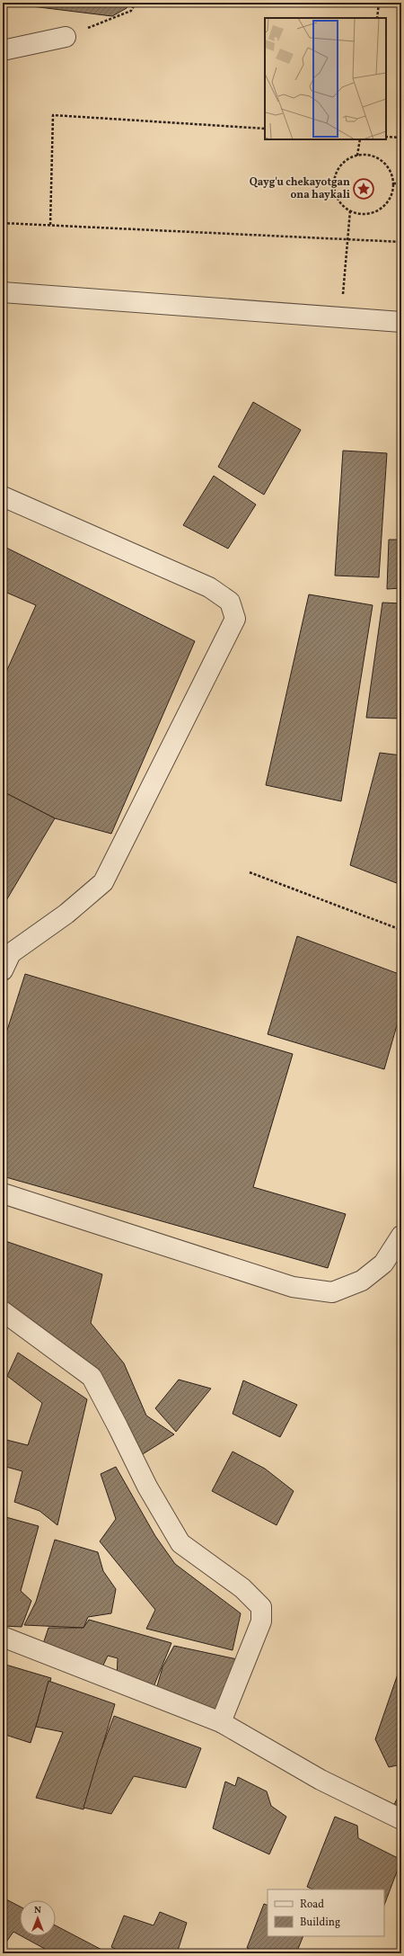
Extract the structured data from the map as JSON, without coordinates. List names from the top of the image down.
{
  "places": {
    "place": ["Qayg'u chekayotgan ona haykali"]
  },
  "legend": ["Road", "Building"],
  "north": "top"
}
